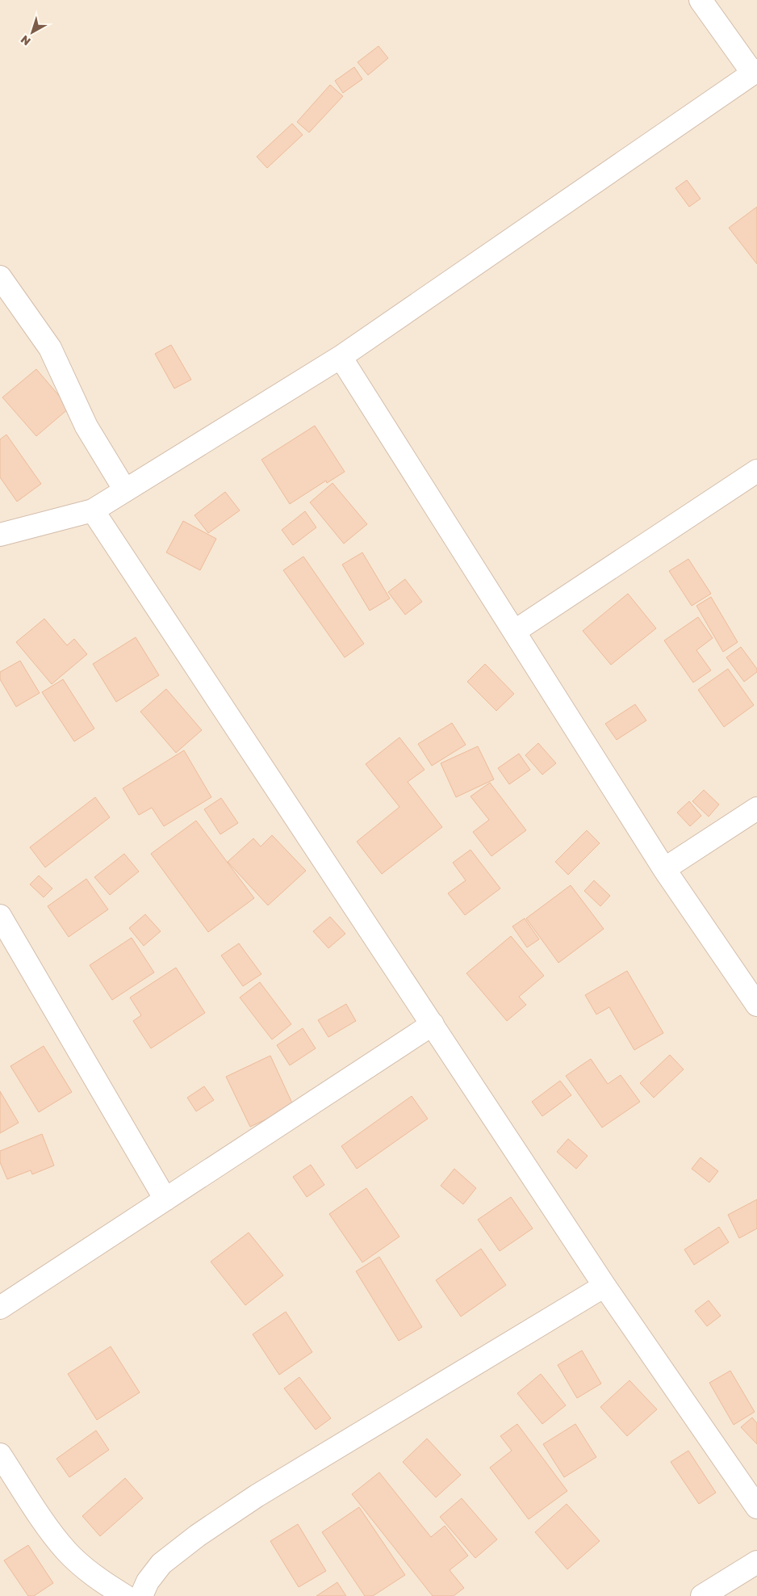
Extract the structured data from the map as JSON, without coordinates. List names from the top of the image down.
{
  "north": "bottom left"
}
